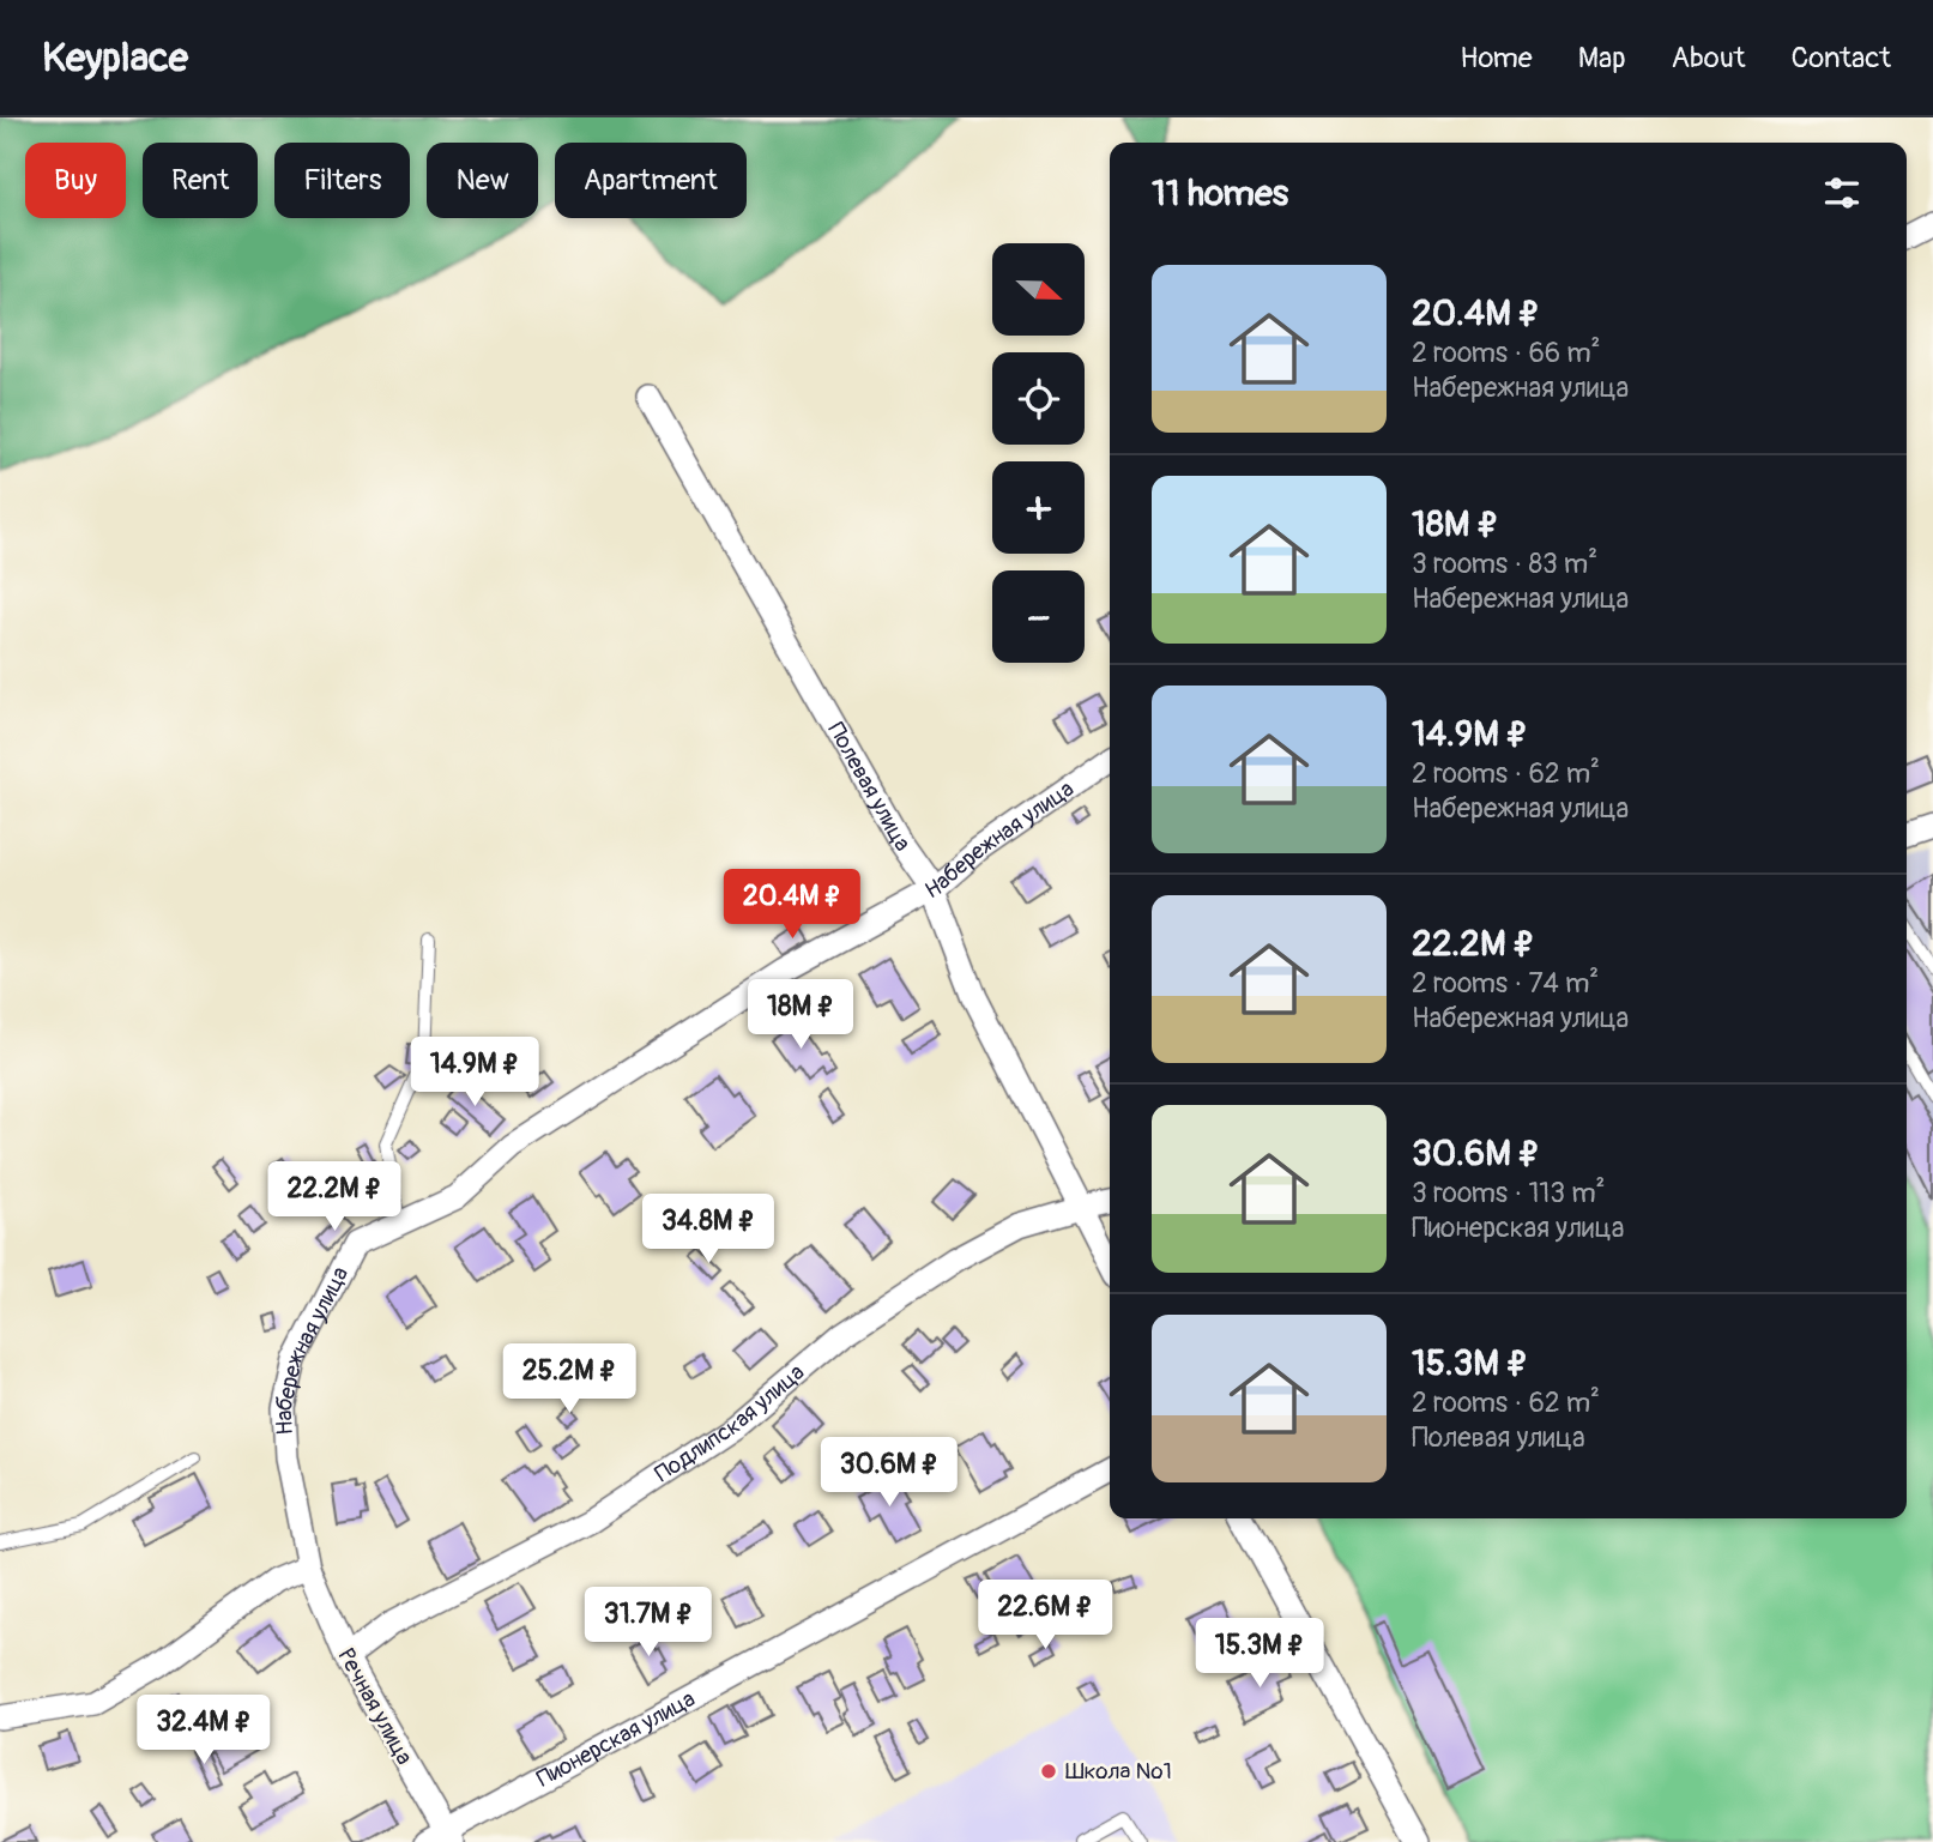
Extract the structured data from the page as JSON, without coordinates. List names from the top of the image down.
{
  "streets": {
    "street": [
      "Полевая улица",
      "Набережная улица",
      "Подлипская улица",
      "Речная улица",
      "Пионерская улица"
    ]
  },
  "crossings": [
    ["Полевая улица", "Набережная улица"],
    ["Полевая улица", "Подлипская улица"],
    ["Набережная улица", "Речная улица"],
    ["Подлипская улица", "Речная улица"],
    ["Речная улица", "Пионерская улица"]
  ],
  "places": ["Школа №1"],
  "north": "right",
  "page": {
    "header": "Keyplace",
    "nav": [
      "Home",
      "Map",
      "About",
      "Contact"
    ],
    "chip": [
      "Buy",
      "Rent",
      "Filters",
      "New",
      "Apartment"
    ],
    "heading": "11 homes",
    "map_buttons": ["+", "−"],
    "list": [
      {
        "name": "20.4M ₽",
        "note": "2 rooms · 66 m² · Набережная улица"
      },
      {
        "name": "18M ₽",
        "note": "3 rooms · 83 m² · Набережная улица"
      },
      {
        "name": "14.9M ₽",
        "note": "2 rooms · 62 m² · Набережная улица"
      },
      {
        "name": "22.2M ₽",
        "note": "2 rooms · 74 m² · Набережная улица"
      },
      {
        "name": "30.6M ₽",
        "note": "3 rooms · 113 m² · Пионерская улица"
      },
      {
        "name": "15.3M ₽",
        "note": "2 rooms · 62 m² · Полевая улица"
      }
    ],
    "price": [
      "20.4M ₽",
      "18M ₽",
      "14.9M ₽",
      "22.2M ₽",
      "34.8M ₽",
      "25.2M ₽",
      "30.6M ₽",
      "22.6M ₽",
      "31.7M ₽",
      "15.3M ₽",
      "32.4M ₽"
    ]
  }
}
